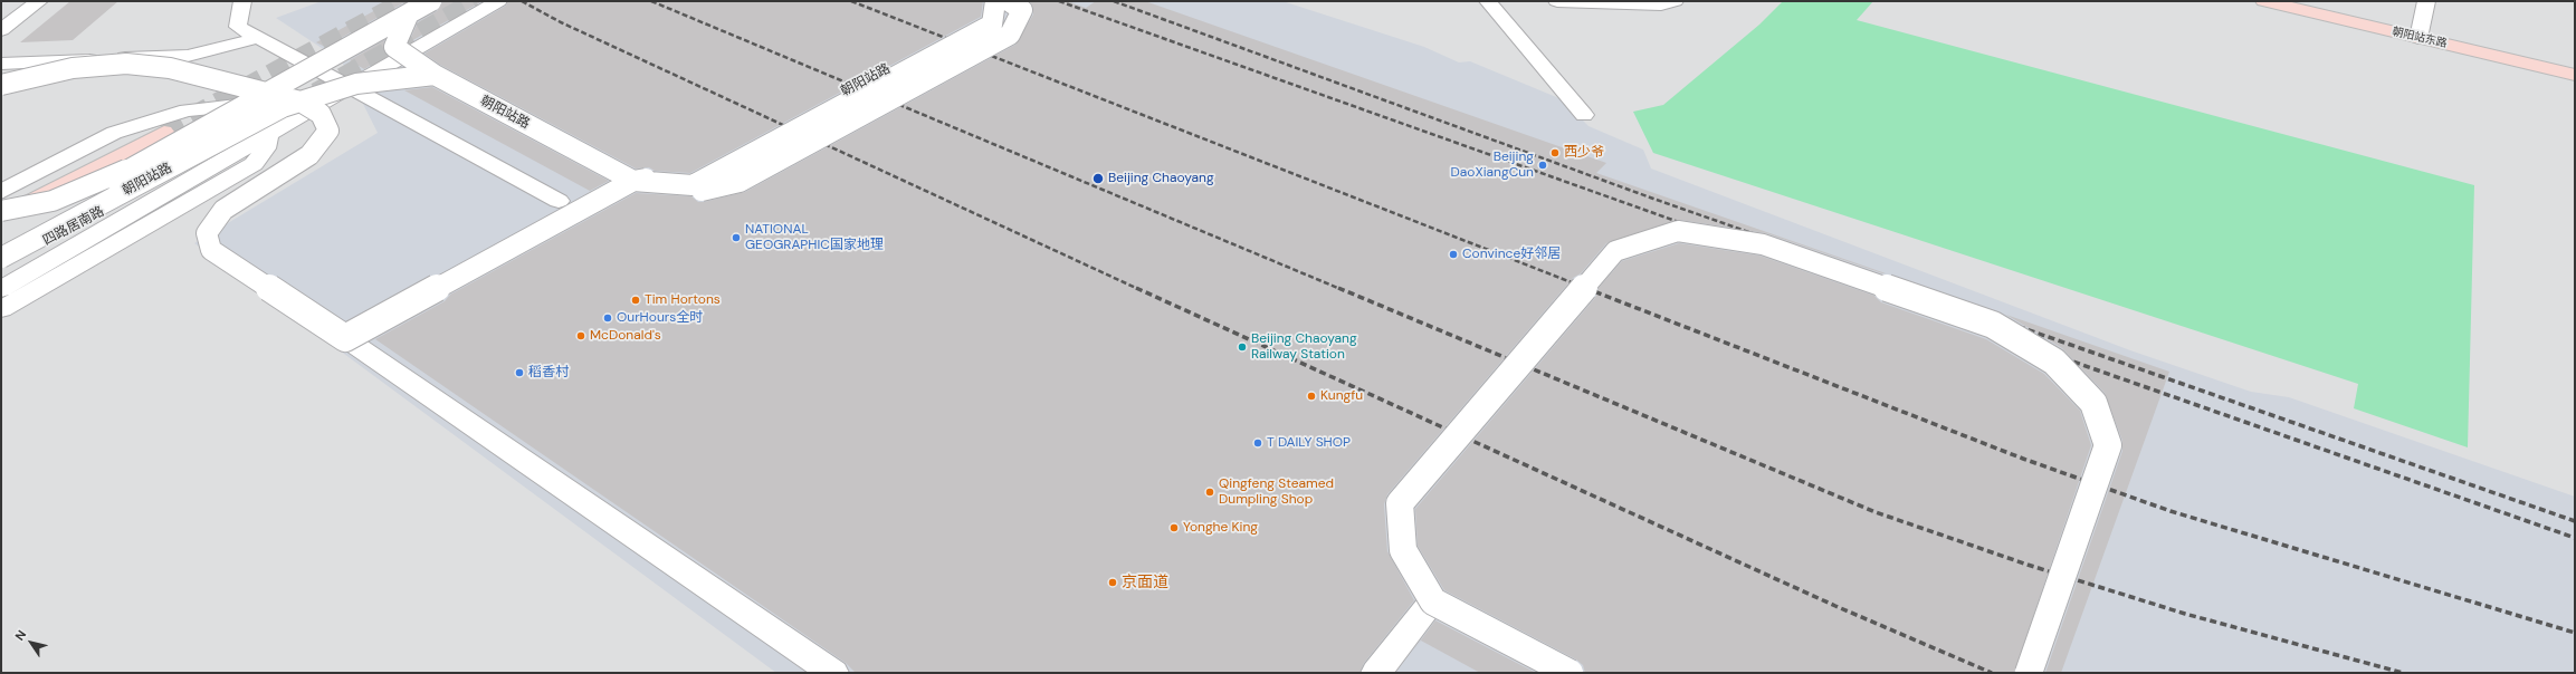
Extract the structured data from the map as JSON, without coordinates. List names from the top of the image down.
{
  "streets": {
    "main road": ["朝阳站东路", "四路居南路"],
    "street": ["朝阳站路"]
  },
  "places": [
    "西少爷",
    "Beijing DaoXiangCun",
    "Beijing Chaoyang",
    "NATIONAL GEOGRAPHIC国家地理",
    "Convince好邻居",
    "Tim Hortons",
    "OurHours全时",
    "McDonald's",
    "Beijing Chaoyang Railway Station",
    "稻香村",
    "Kungfu",
    "T DAILY SHOP",
    "Qingfeng Steamed Dumpling Shop",
    "Yonghe King",
    "京面道"
  ],
  "north": "top left"
}
